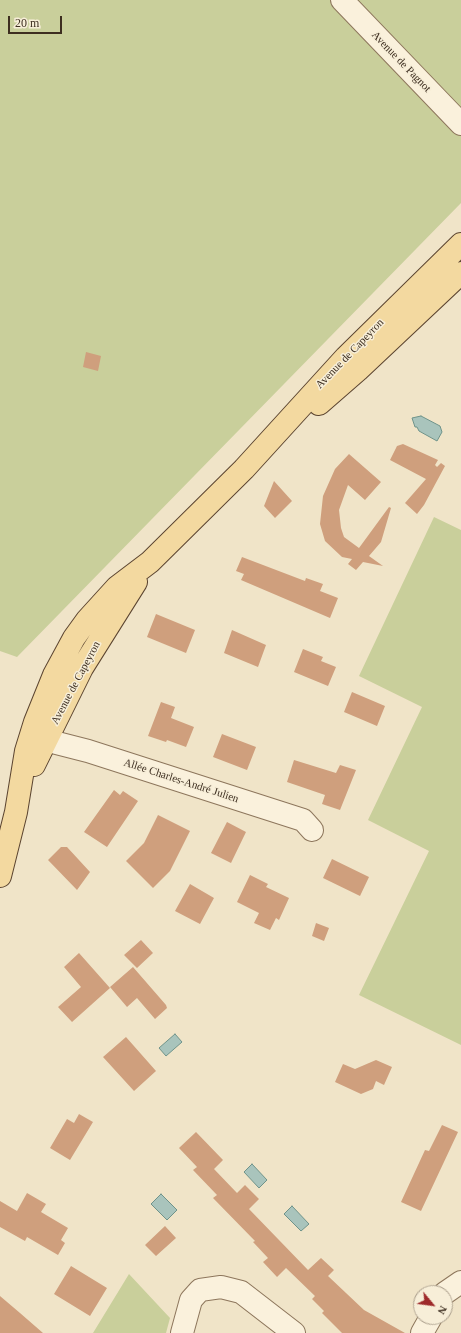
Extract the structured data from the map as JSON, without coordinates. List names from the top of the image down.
{
  "streets": {
    "main road": ["Avenue de Capeyron"],
    "street": ["Avenue de Pagnot", "Allée Charles-André Julien"]
  },
  "crossings": [
    ["Avenue de Capeyron", "Allée Charles-André Julien"]
  ],
  "scale_bar": "20 m",
  "north": "bottom right"
}
